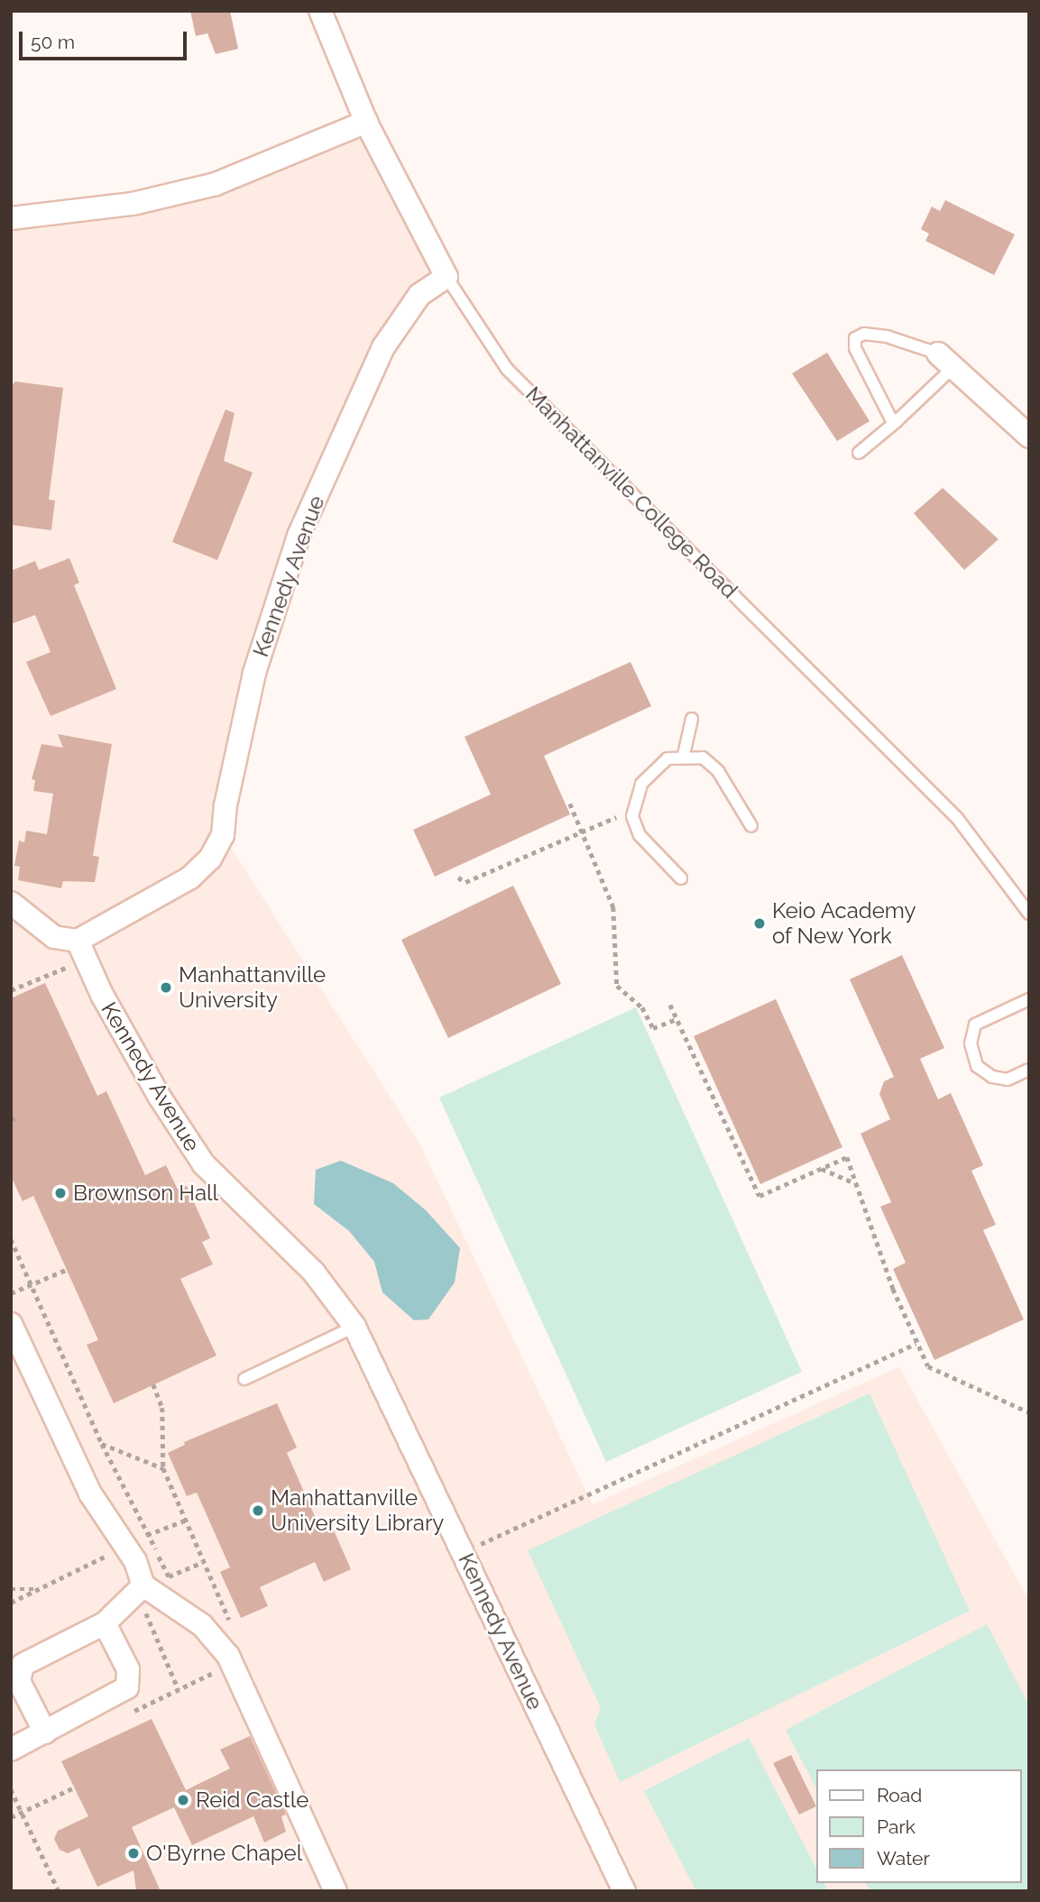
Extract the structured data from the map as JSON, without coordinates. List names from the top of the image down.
{
  "streets": {
    "street": ["Manhattanville College Road", "Kennedy Avenue"]
  },
  "crossings": [
    ["Manhattanville College Road", "Kennedy Avenue"]
  ],
  "places": [
    "Keio Academy of New York",
    "Manhattanville University",
    "Brownson Hall",
    "Manhattanville University Library",
    "Reid Castle",
    "O'Byrne Chapel"
  ],
  "legend": ["Road", "Park", "Water"],
  "scale_bar": "50 m"
}
